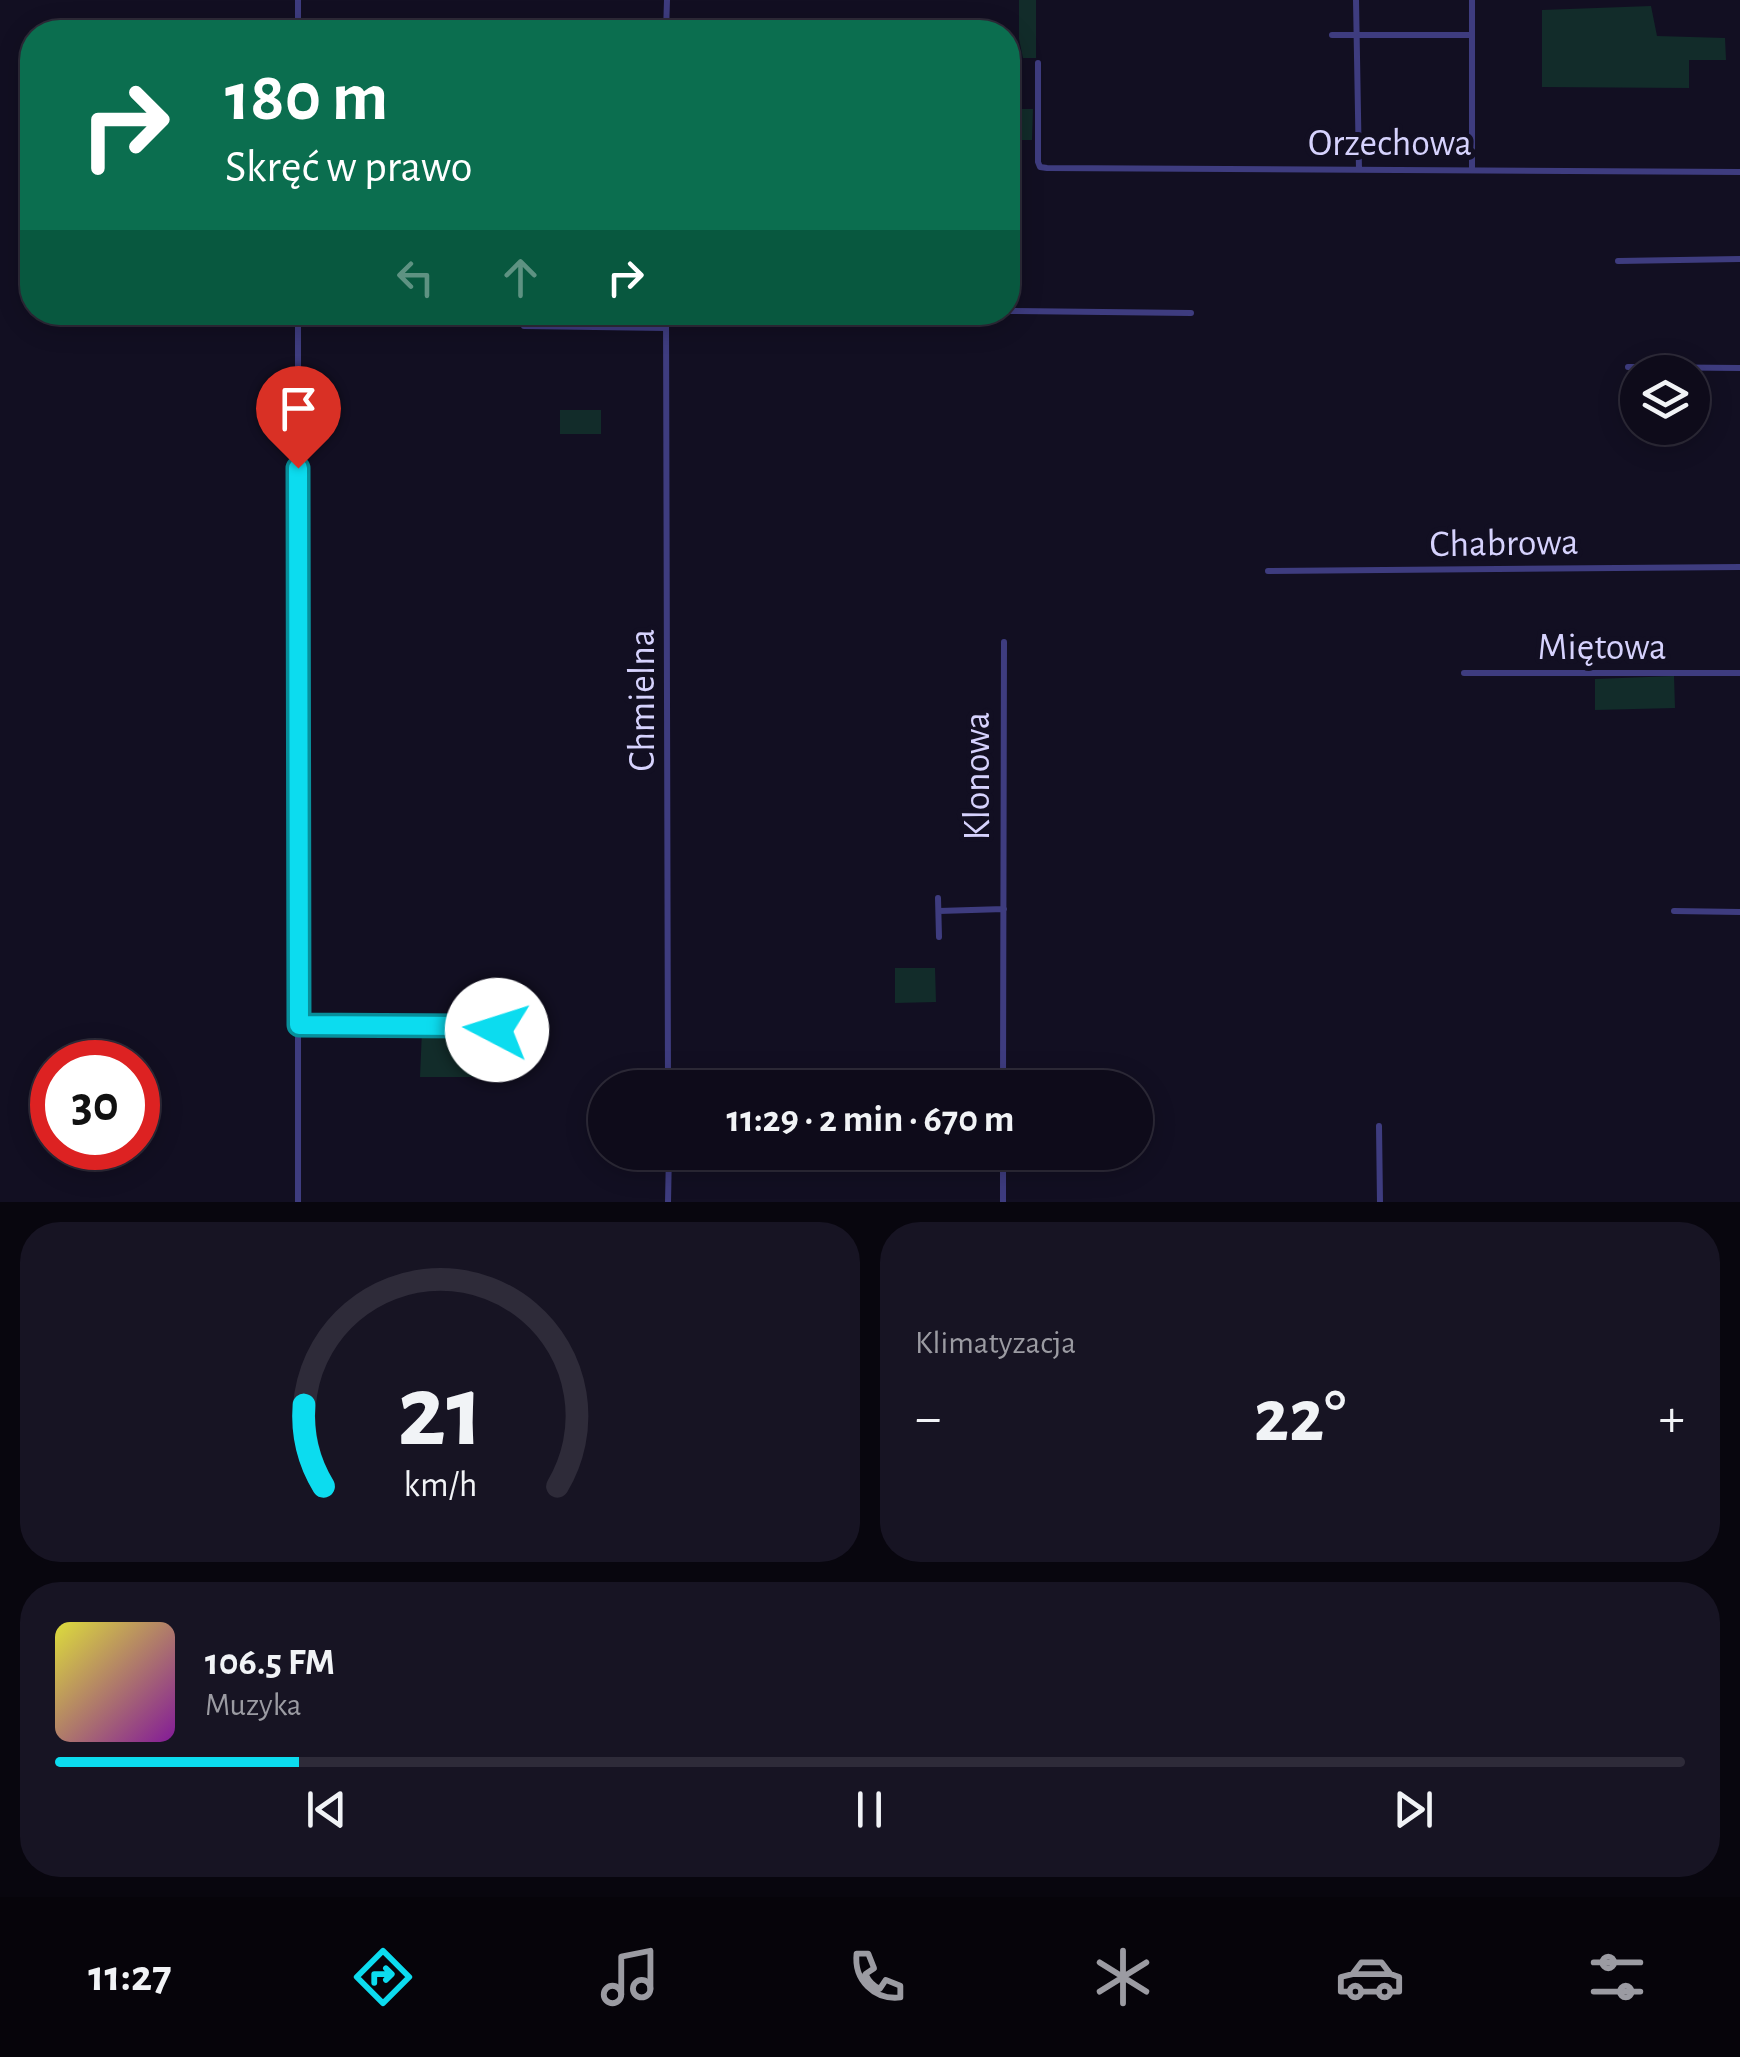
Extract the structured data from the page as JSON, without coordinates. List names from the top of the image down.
{
  "streets": {
    "street": [
      "Orzechowa",
      "Chabrowa",
      "Miętowa",
      "Chmielna",
      "Klonowa"
    ]
  },
  "page": {
    "turn": ["180 m", "Skręć w prawo"],
    "limit": "30",
    "trip": "11:29 · 2 min · 670 m",
    "tile": "Klimatyzacja",
    "heat": ["−", "22°", "+"],
    "song": ["106.5 FM", "Muzyka"],
    "tabs": "11:27",
    "gauge": ["21", "km/h"]
  }
}
